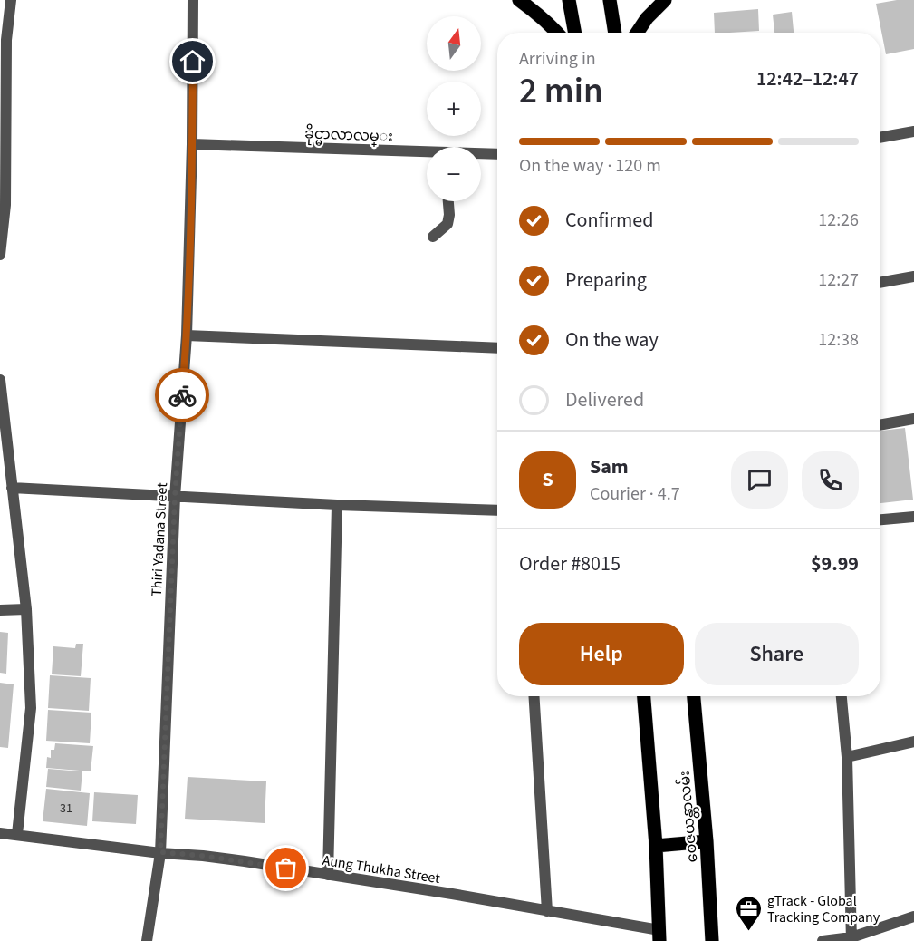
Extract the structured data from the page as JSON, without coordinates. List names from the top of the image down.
{
  "streets": {
    "main road": ["ဝေဇယန္တာလမ်း"],
    "street": ["ခိုင္မာလာလမ္း", "Thiri Yadana Street", "Aung Thukha Street"]
  },
  "crossings": [
    ["ခိုင္မာလာလမ္း", "Thiri Yadana Street"],
    ["Thiri Yadana Street", "Aung Thukha Street"]
  ],
  "places": {
    "office": ["gTrack - Global Tracking Company"]
  },
  "house_numbers": ["31"],
  "north": "top",
  "page": {
    "map_buttons": ["+", "−"],
    "heading": ["2 min", "Arriving in", "12:42–12:47"],
    "panel": [
      "Sam",
      "Courier · 4.7",
      "Order #8015",
      "$9.99"
    ],
    "bar": "On the way · 120 m",
    "list": [
      ["Confirmed", "12:26"],
      ["Preparing", "12:27"],
      ["On the way", "12:38"],
      "Delivered"
    ],
    "round": "S",
    "buttons": ["Help", "Share"]
  }
}
